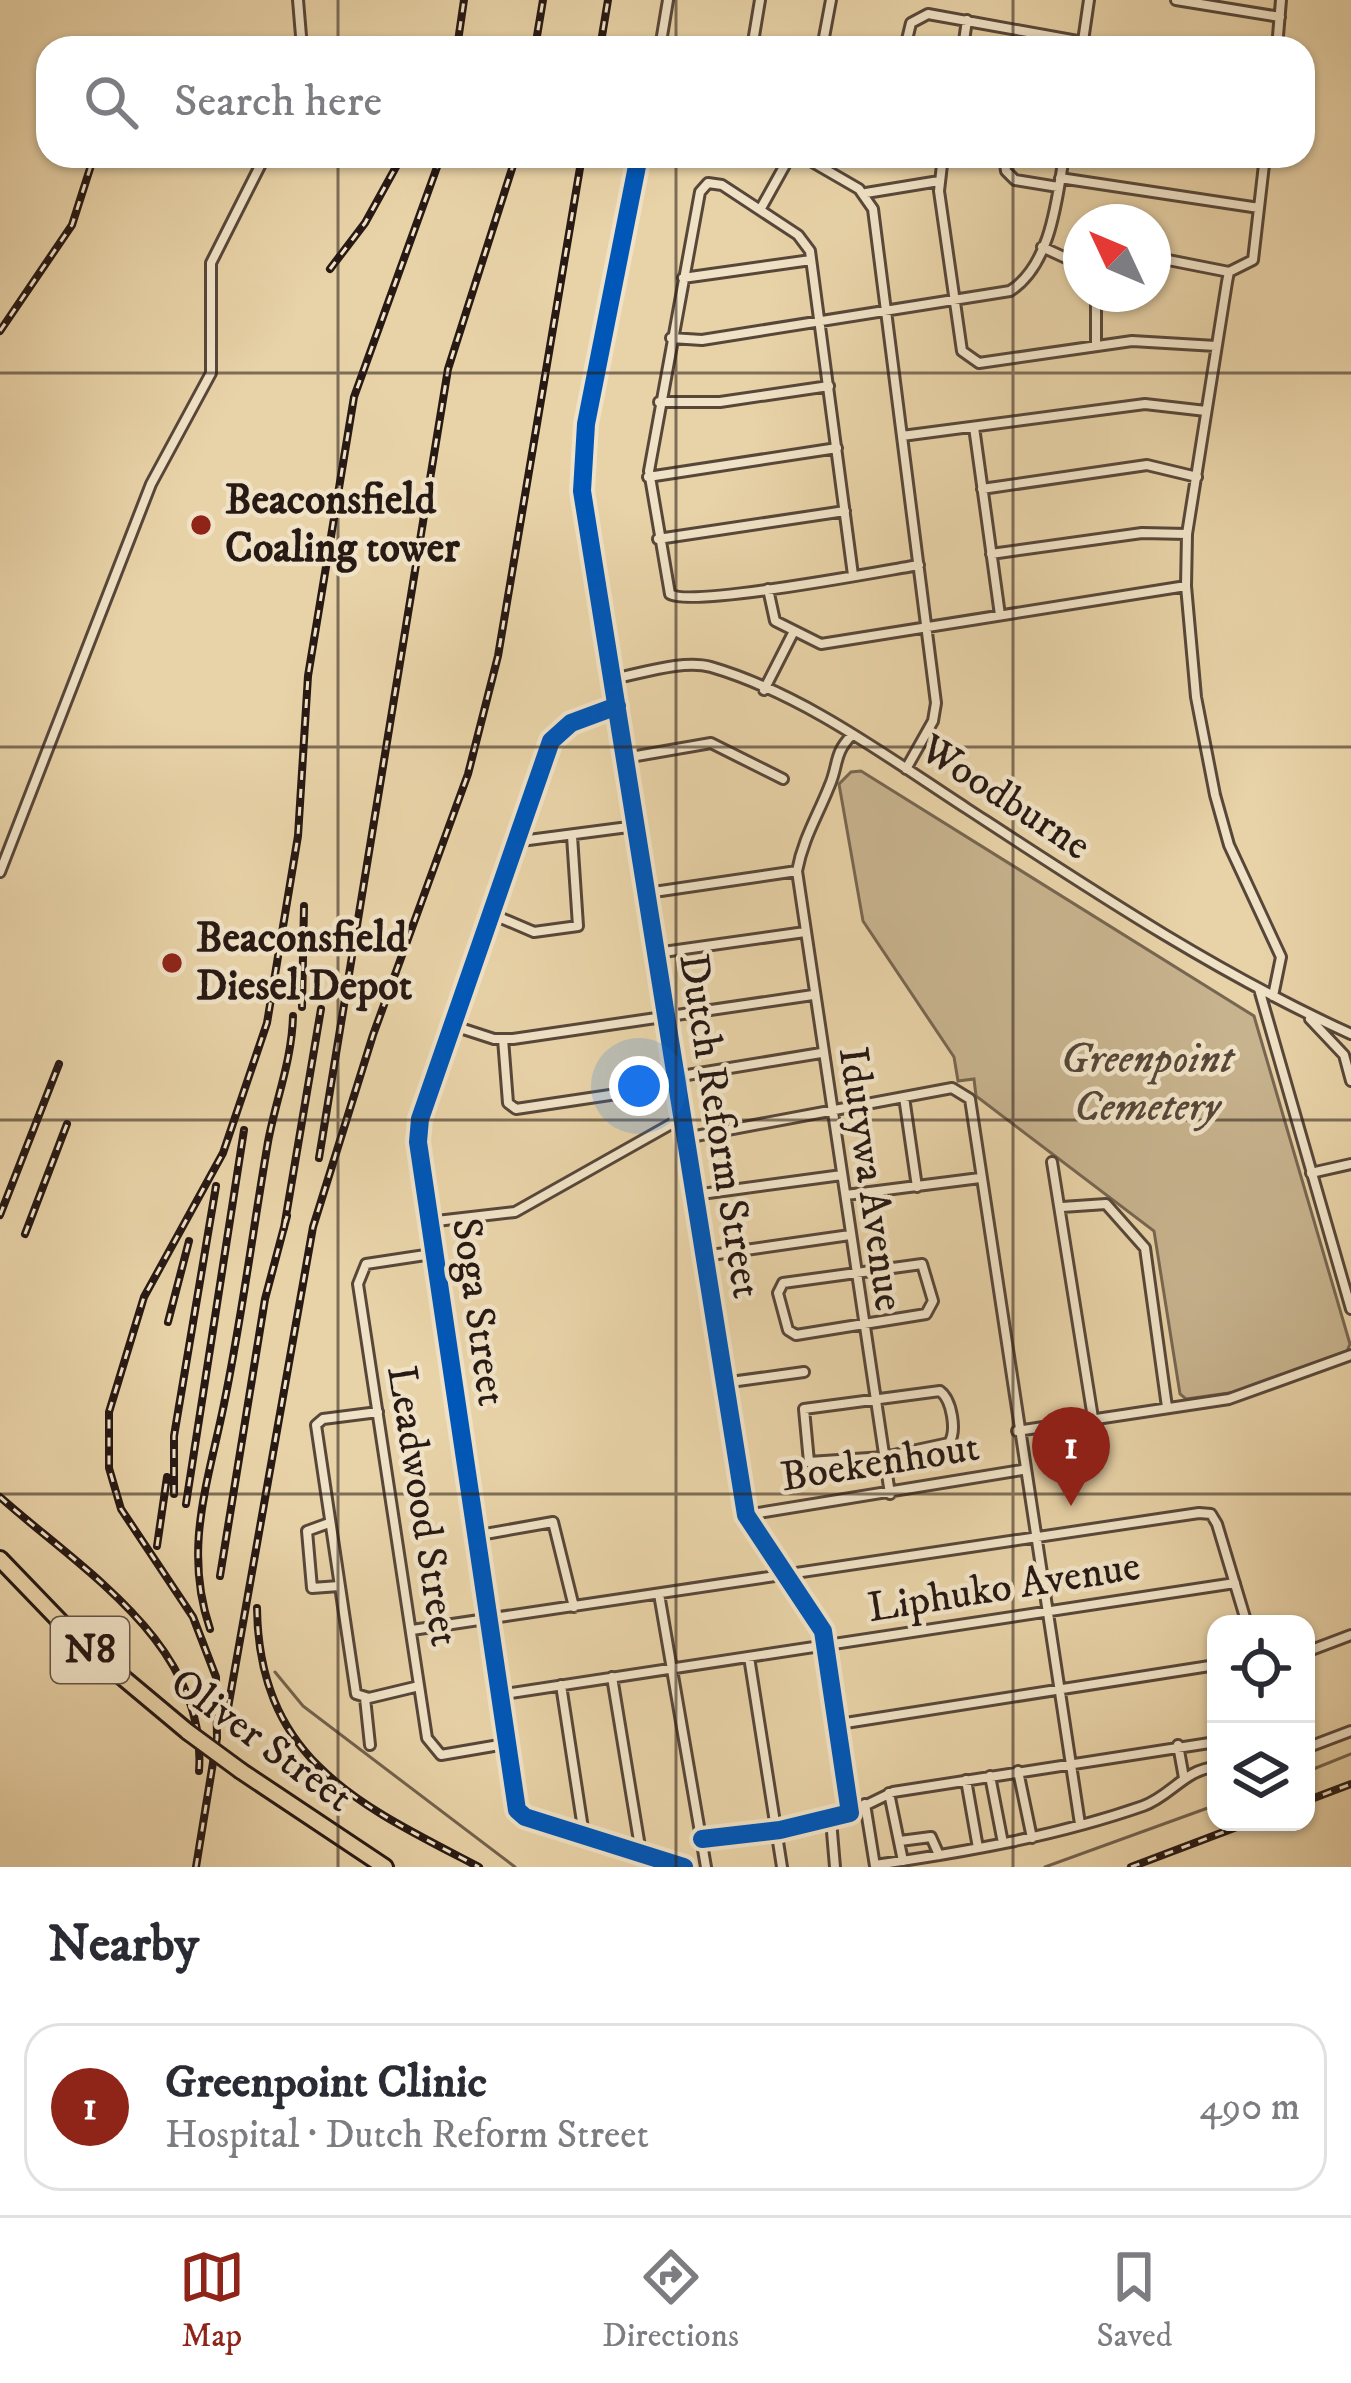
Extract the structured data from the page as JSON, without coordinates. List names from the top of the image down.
{
  "streets": {
    "highway": ["N8", "Oliver Street"],
    "street": [
      "Woodburne",
      "Dutch Reform Street",
      "Idutywa Avenue",
      "Soga Street",
      "Boekenhout",
      "Leadwood Street",
      "Liphuko Avenue"
    ]
  },
  "crossings": [
    ["Woodburne", "Dutch Reform Street"],
    ["Dutch Reform Street", "Soga Street"],
    ["Dutch Reform Street", "Boekenhout"],
    ["Dutch Reform Street", "Liphuko Avenue"],
    ["Idutywa Avenue", "Boekenhout"],
    ["Soga Street", "Leadwood Street"],
    ["Soga Street", "Liphuko Avenue"]
  ],
  "parks": ["Greenpoint Cemetery"],
  "places": ["Beaconsfield Coaling tower", "Beaconsfield Diesel Depot"],
  "north": "top left",
  "page": {
    "search": "Search here",
    "pins": "1",
    "heading": "Nearby",
    "list": [
      {
        "mark": "1",
        "name": "Greenpoint Clinic",
        "note": "Hospital · Dutch Reform Street",
        "value": "490 m"
      }
    ],
    "nav": ["Map", "Directions", "Saved"]
  }
}
